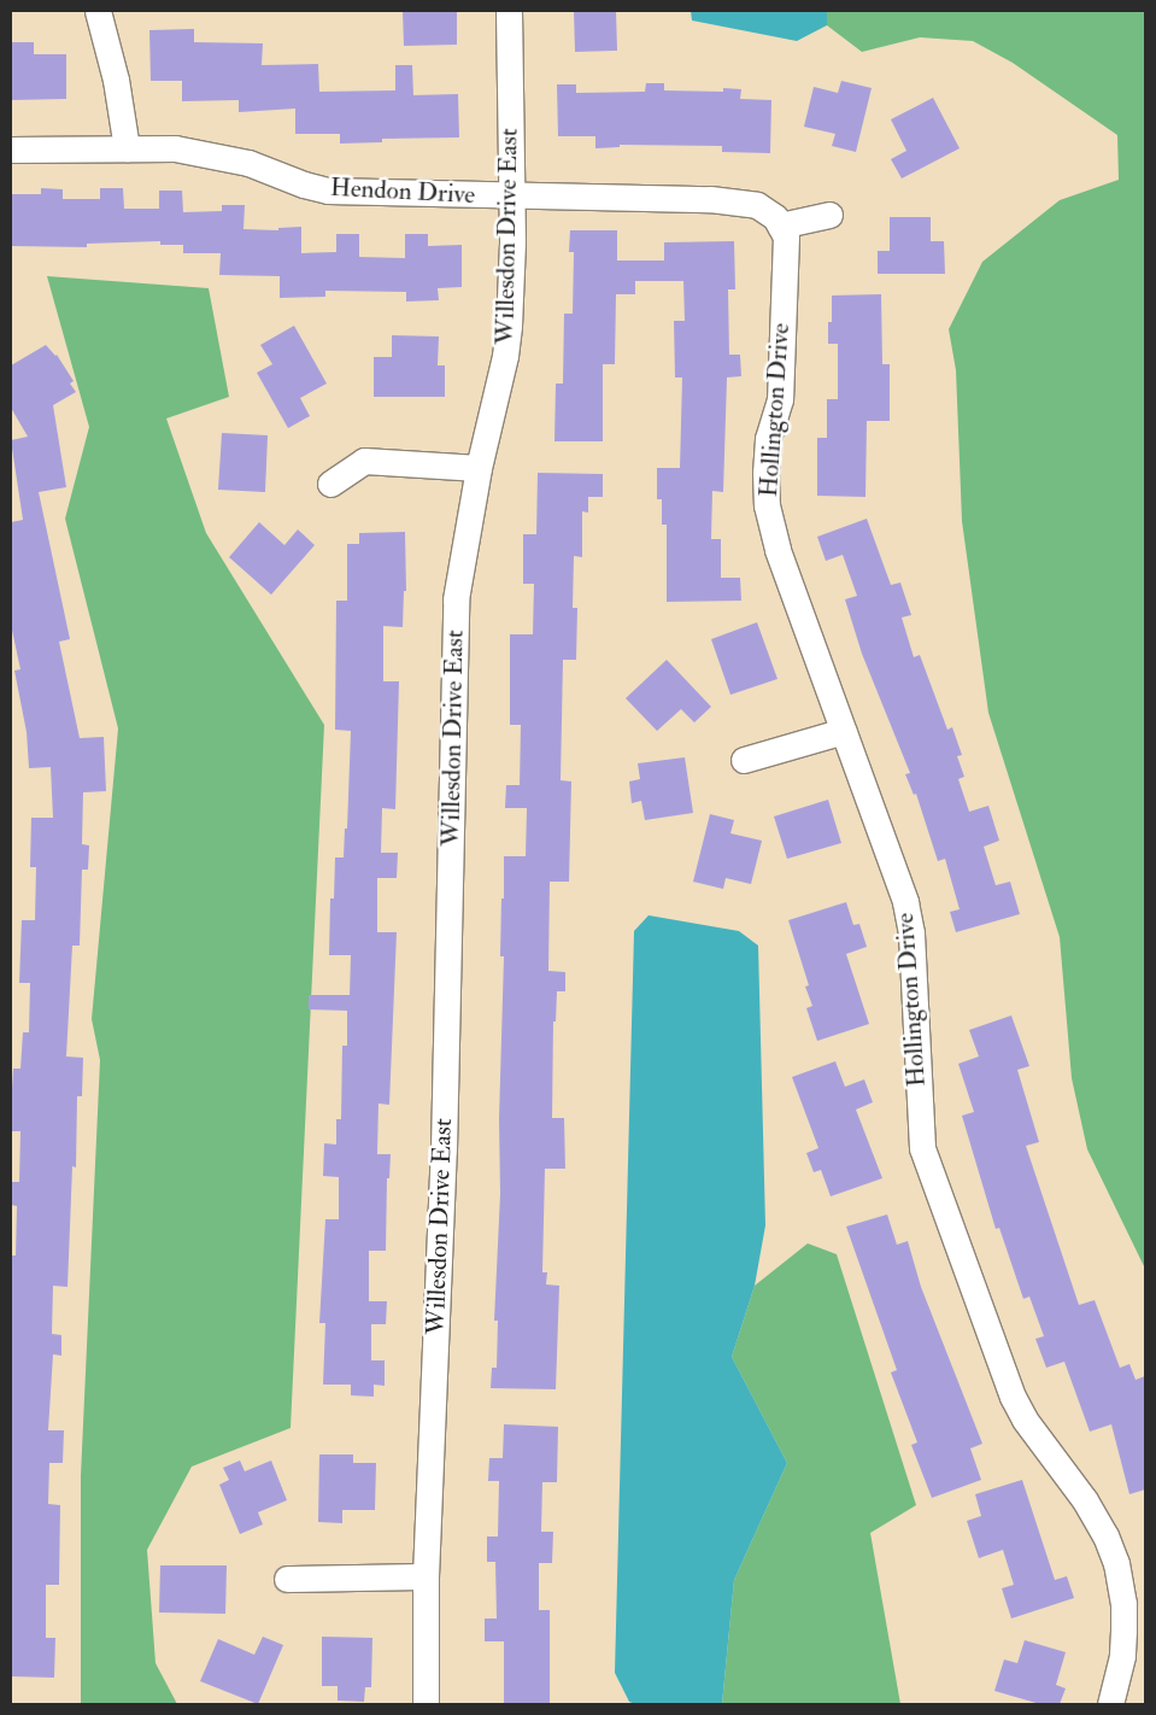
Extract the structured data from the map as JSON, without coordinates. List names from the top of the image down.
{
  "streets": {
    "street": ["Hendon Drive", "Willesdon Drive East", "Hollington Drive"]
  },
  "crossings": [
    ["Hendon Drive", "Willesdon Drive East"],
    ["Hendon Drive", "Hollington Drive"]
  ]
}
